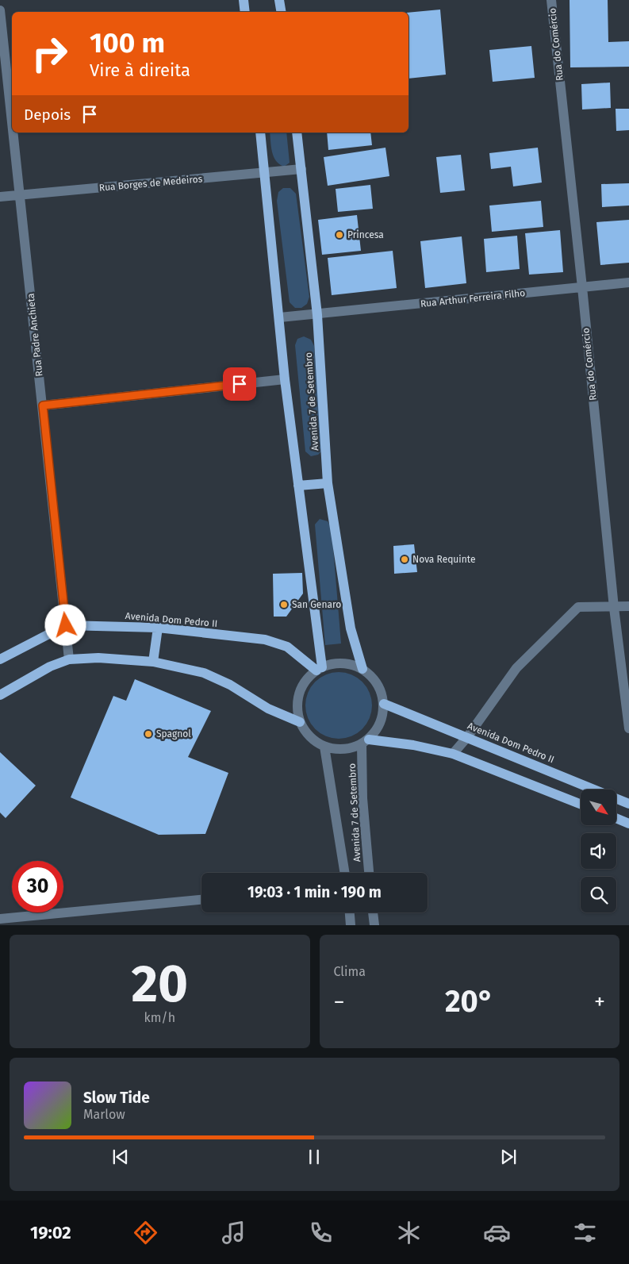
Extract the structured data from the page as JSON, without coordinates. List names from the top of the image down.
{
  "streets": {
    "main road": ["Avenida 7 de Setembro", "Avenida Dom Pedro II"],
    "street": [
      "Rua do Comércio",
      "Rua Borges de Medeiros",
      "Rua Arthur Ferreira Filho",
      "Rua Padre Anchieta"
    ]
  },
  "crossings": [
    ["Rua do Comércio", "Rua Arthur Ferreira Filho"],
    ["Rua Borges de Medeiros", "Rua Padre Anchieta"],
    ["Rua Borges de Medeiros", "Avenida 7 de Setembro"],
    ["Rua Arthur Ferreira Filho", "Avenida 7 de Setembro"],
    ["Rua Padre Anchieta", "Avenida Dom Pedro II"],
    ["Avenida 7 de Setembro", "Avenida Dom Pedro II"]
  ],
  "places": [
    "Princesa",
    "Nova Requinte",
    "San Genaro",
    "Spagnol"
  ],
  "north": "bottom right",
  "page": {
    "turn": ["100 m", "Vire à direita"],
    "then": "Depois",
    "limit": "30",
    "trip": "19:03 · 1 min · 190 m",
    "tile": [
      ["20", "km/h"],
      "Clima"
    ],
    "heat": ["−", "20°", "+"],
    "song": ["Slow Tide", "Marlow"],
    "tabs": "19:02"
  }
}
